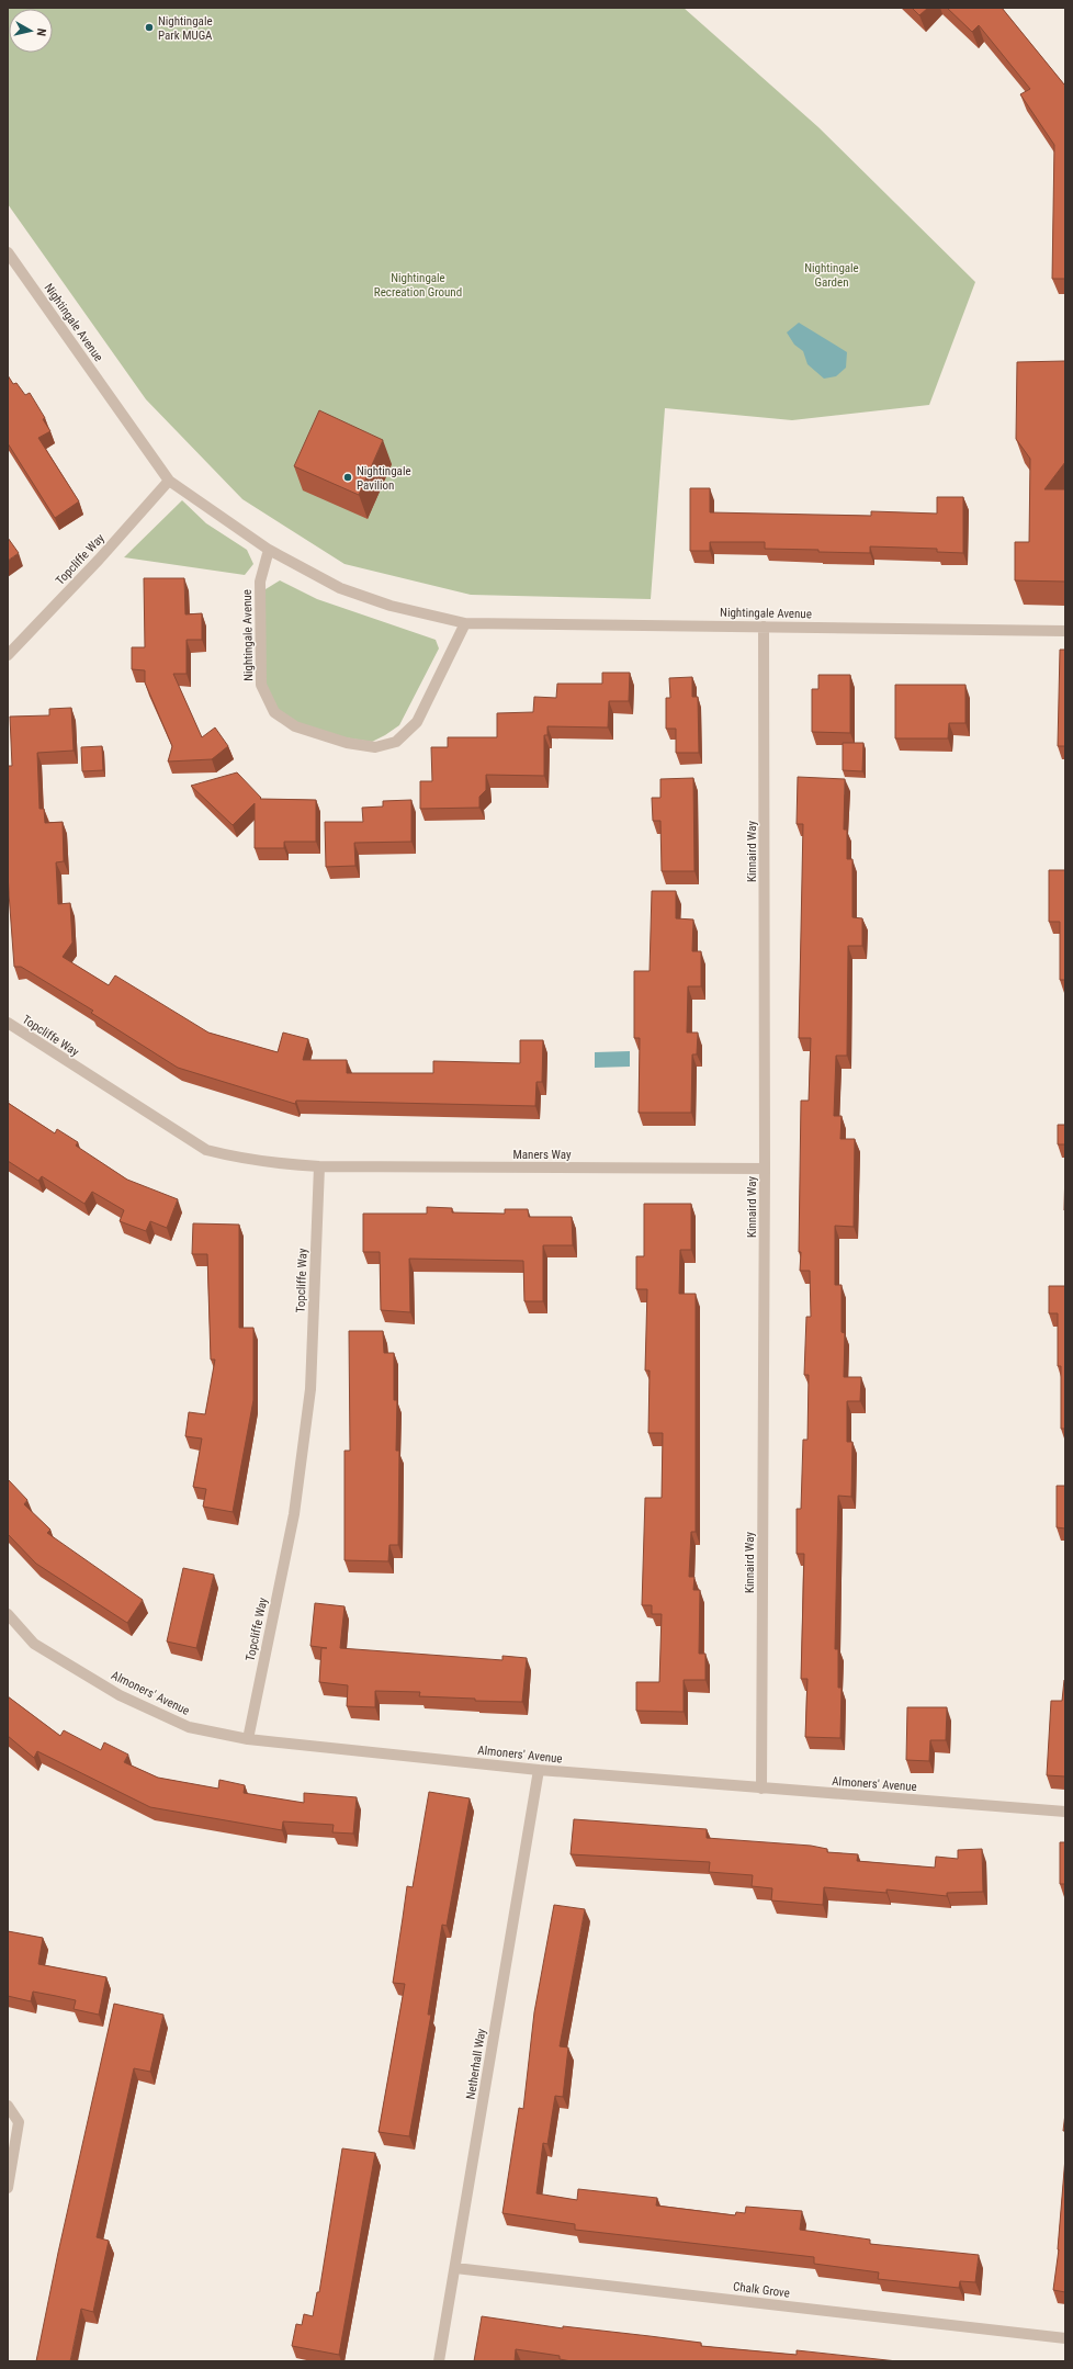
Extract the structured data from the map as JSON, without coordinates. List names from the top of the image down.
{
  "streets": {
    "street": [
      "Nightingale Avenue",
      "Topcliffe Way",
      "Kinnaird Way",
      "Maners Way",
      "Almoners' Avenue",
      "Netherhall Way",
      "Chalk Grove"
    ]
  },
  "crossings": [
    ["Nightingale Avenue", "Topcliffe Way"],
    ["Nightingale Avenue", "Kinnaird Way"],
    ["Topcliffe Way", "Maners Way"],
    ["Topcliffe Way", "Almoners' Avenue"],
    ["Kinnaird Way", "Maners Way"],
    ["Kinnaird Way", "Almoners' Avenue"],
    ["Almoners' Avenue", "Netherhall Way"],
    ["Netherhall Way", "Chalk Grove"]
  ],
  "parks": ["Nightingale Garden", "Nightingale Recreation Ground"],
  "places": ["Nightingale Park MUGA", "Nightingale Pavilion"],
  "north": "right"
}
